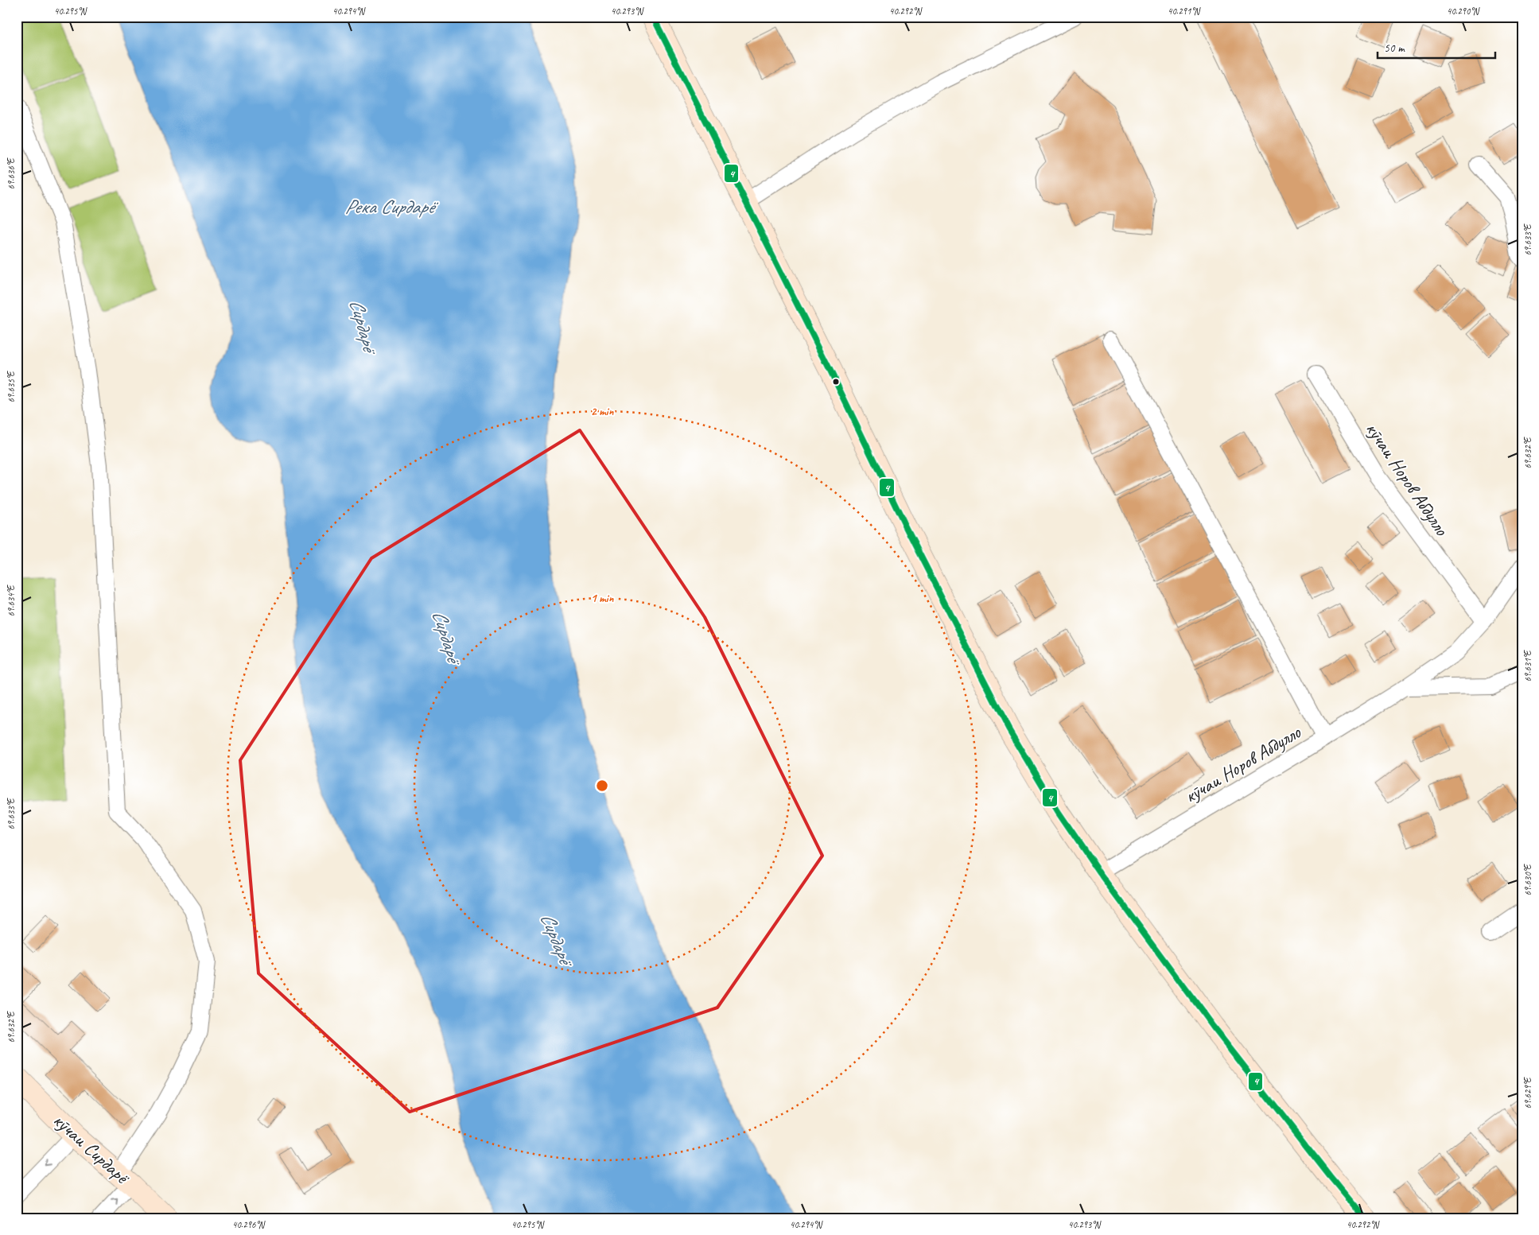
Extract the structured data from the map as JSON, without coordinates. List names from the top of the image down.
{
  "streets": {
    "main road": ["кӯчаи Сирдарё"],
    "street": ["кӯчаи Норов Абдулло"]
  },
  "water": ["Река Сирдарё", "Сирдарё"],
  "lines": ["transit line 4"],
  "scale_bar": "50 m",
  "coordinates": [
    "40.295°N",
    "40.294°N",
    "40.293°N",
    "40.292°N",
    "40.291°N",
    "40.290°N",
    "69.636°E",
    "69.633°E",
    "69.635°E",
    "69.632°E",
    "69.634°E",
    "69.631°E",
    "69.630°E",
    "69.629°E",
    "40.296°N"
  ],
  "rings": ["2 min", "1 min"]
}
